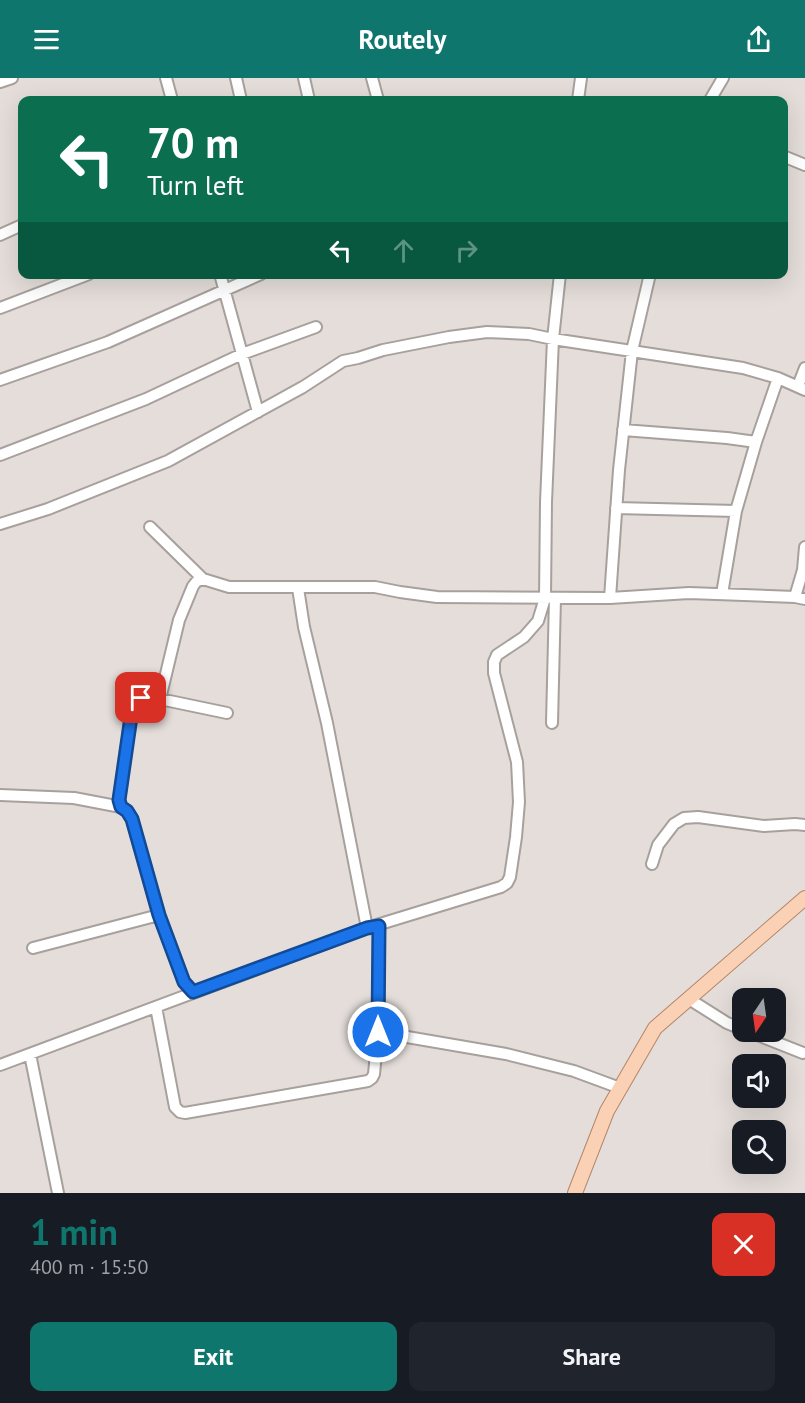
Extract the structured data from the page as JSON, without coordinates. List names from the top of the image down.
{
  "north": "bottom",
  "page": {
    "header": "Routely",
    "turn": ["70 m", "Turn left"],
    "heading": ["1 min", "400 m · 15:50"],
    "buttons": ["Exit", "Share"]
  }
}
